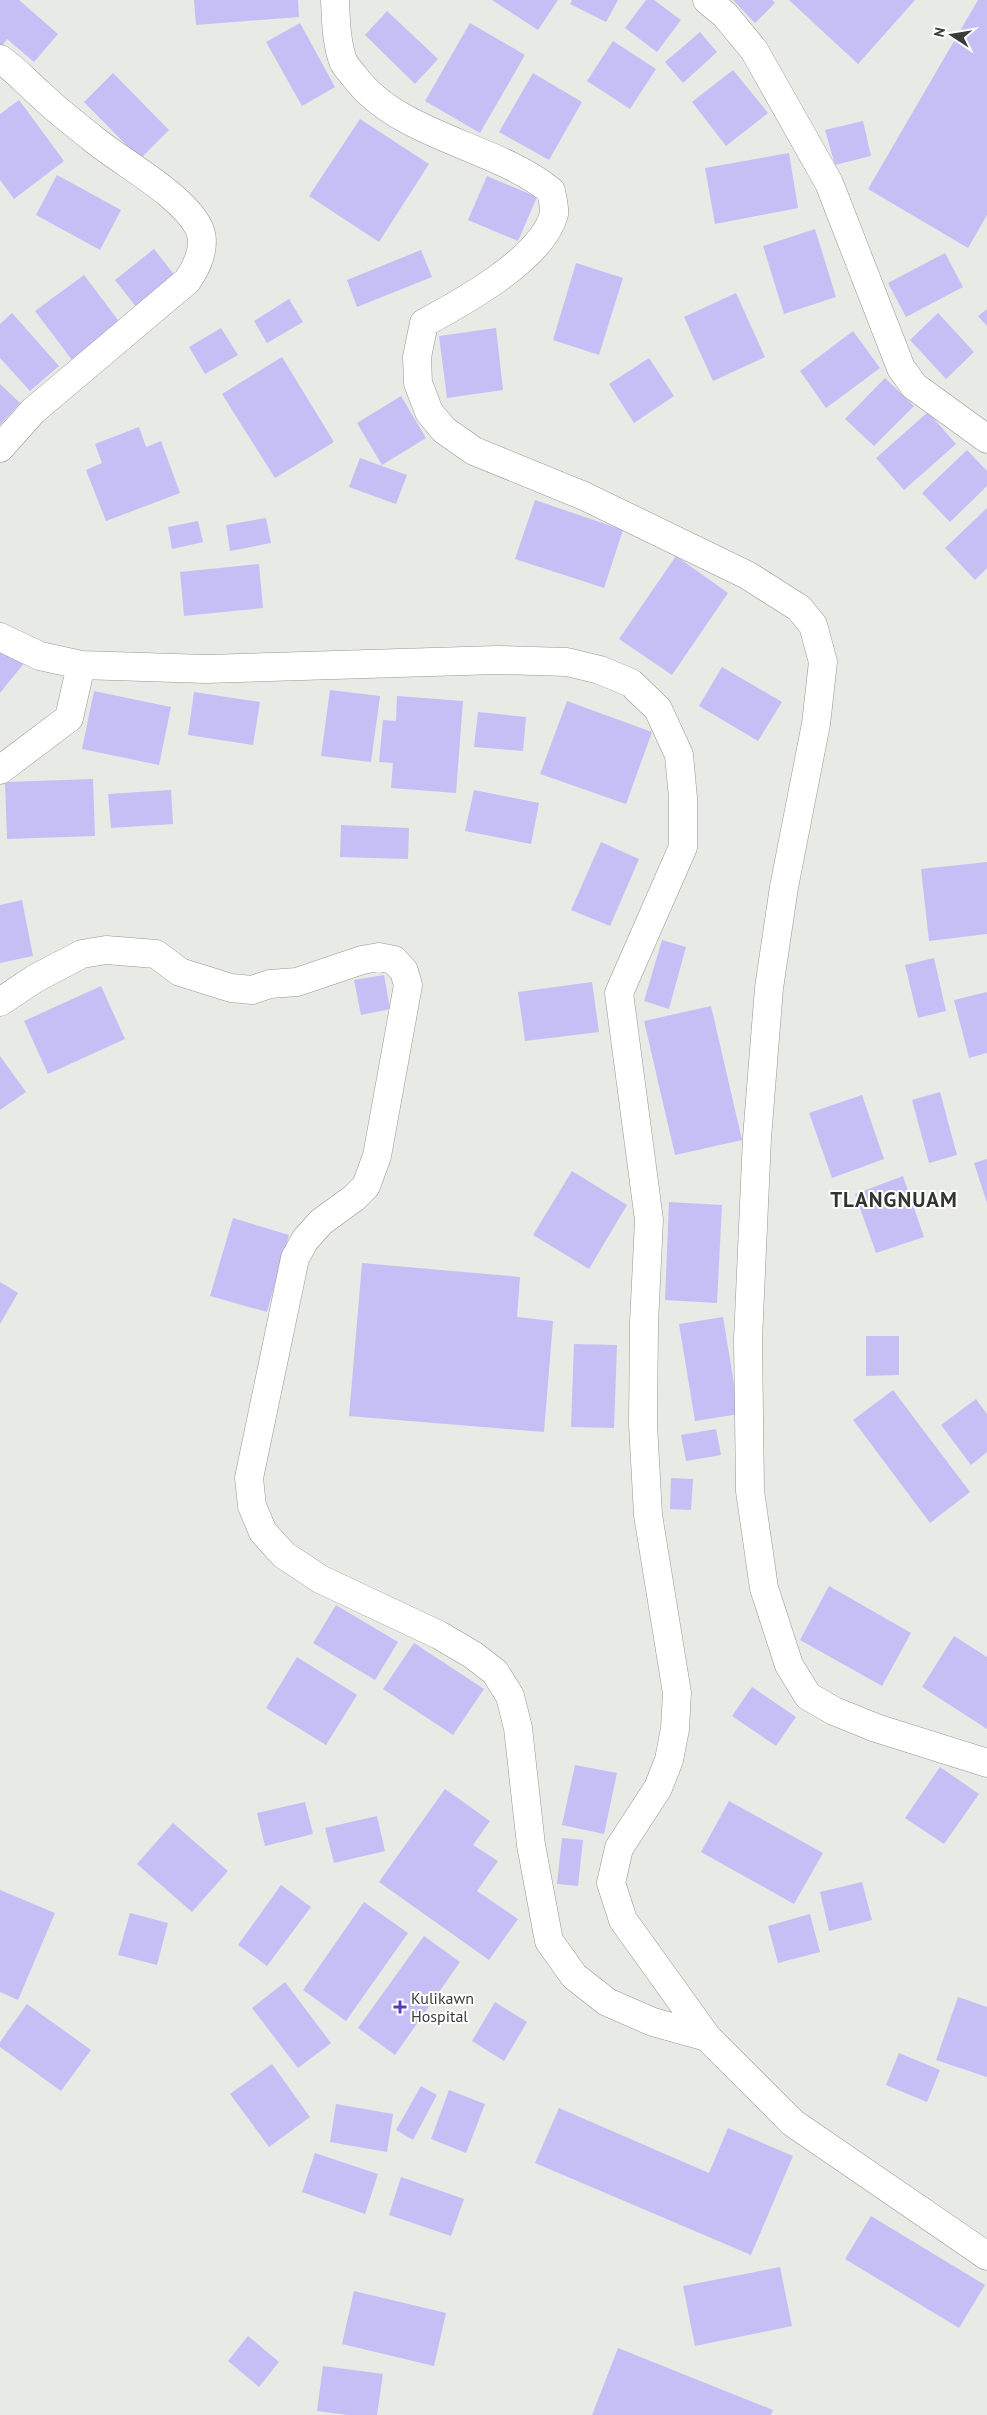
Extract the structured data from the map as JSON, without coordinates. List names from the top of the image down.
{
  "districts": ["TLANGNUAM"],
  "places": {
    "health": ["Kulikawn Hospital"]
  },
  "north": "left"
}
